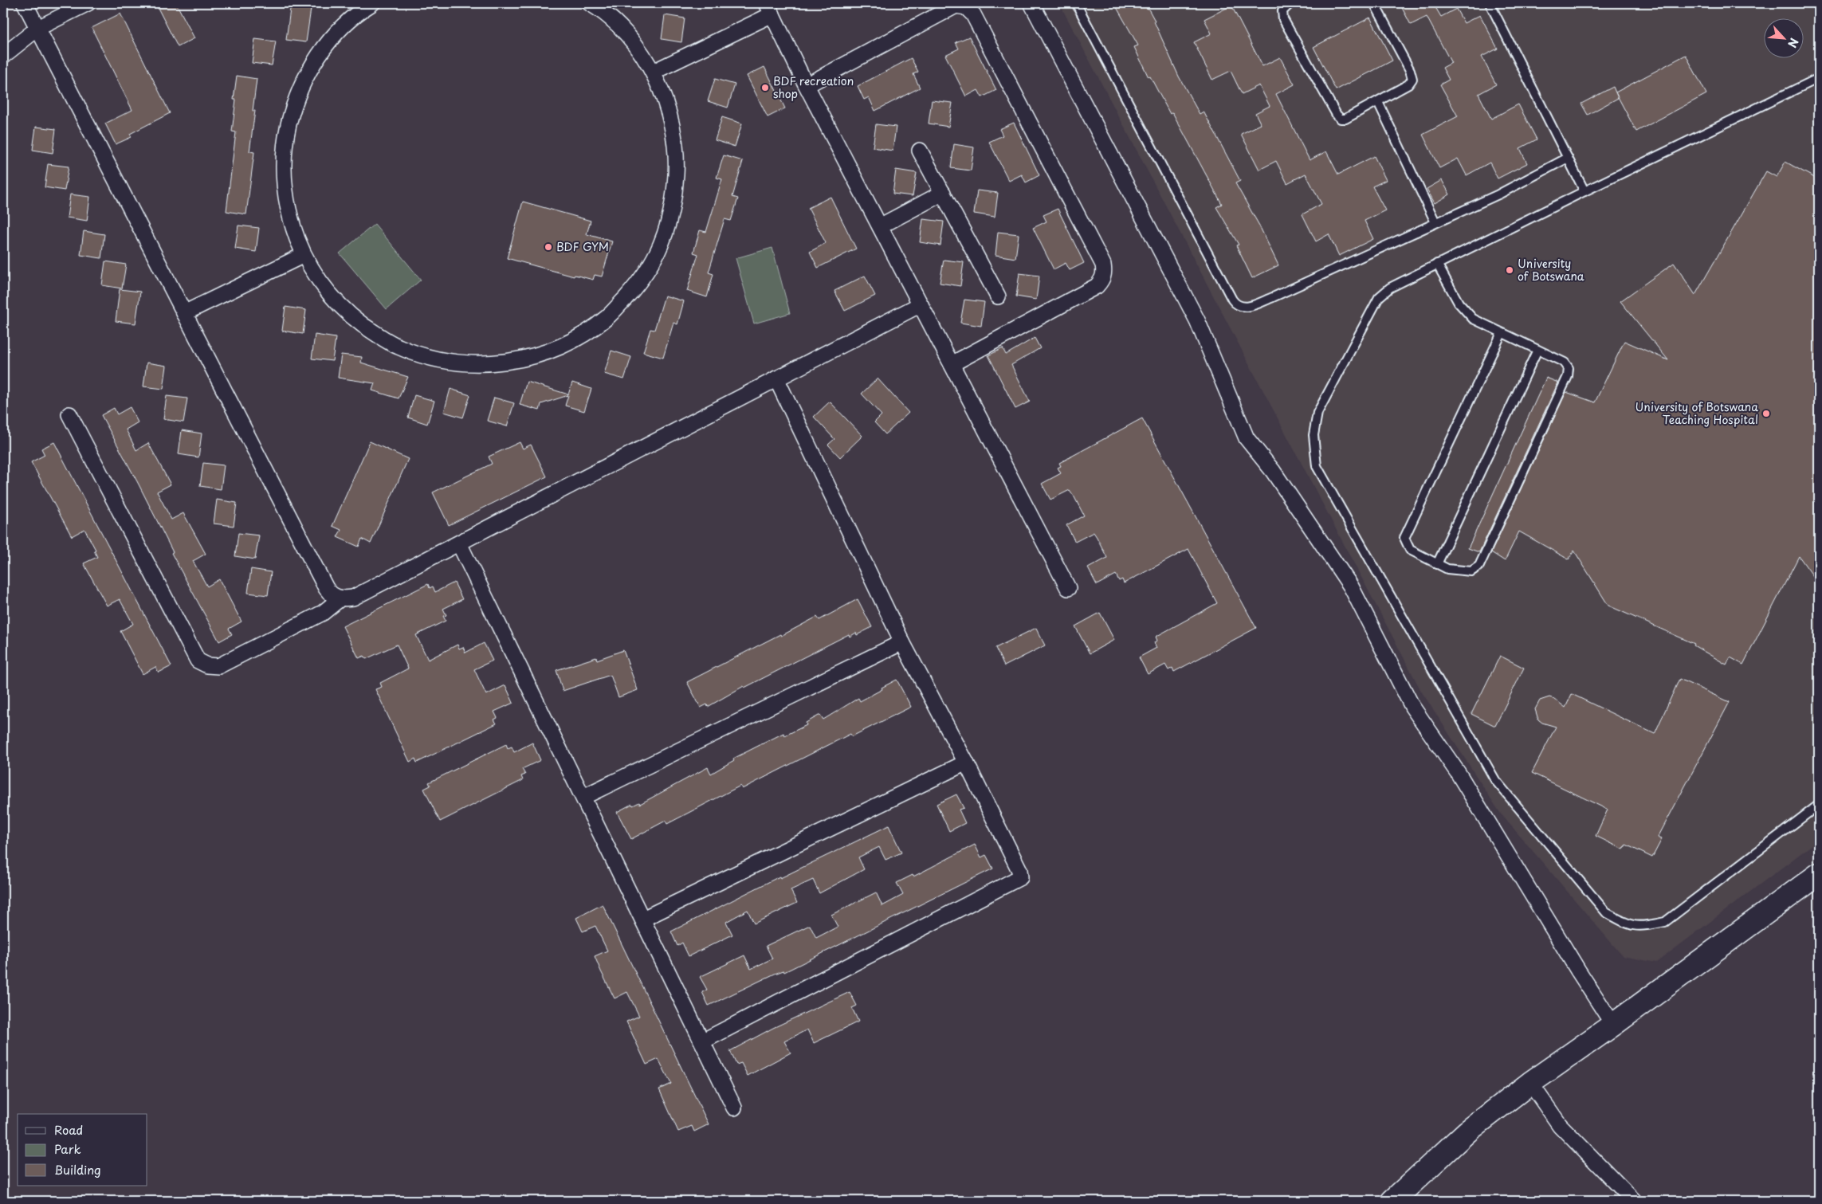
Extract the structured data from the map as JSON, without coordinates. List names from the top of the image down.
{
  "places": [
    "BDF recreation shop",
    "BDF GYM",
    "University of Botswana",
    "University of Botswana Teaching Hospital"
  ],
  "legend": ["Road", "Park", "Building"],
  "north": "bottom right"
}
